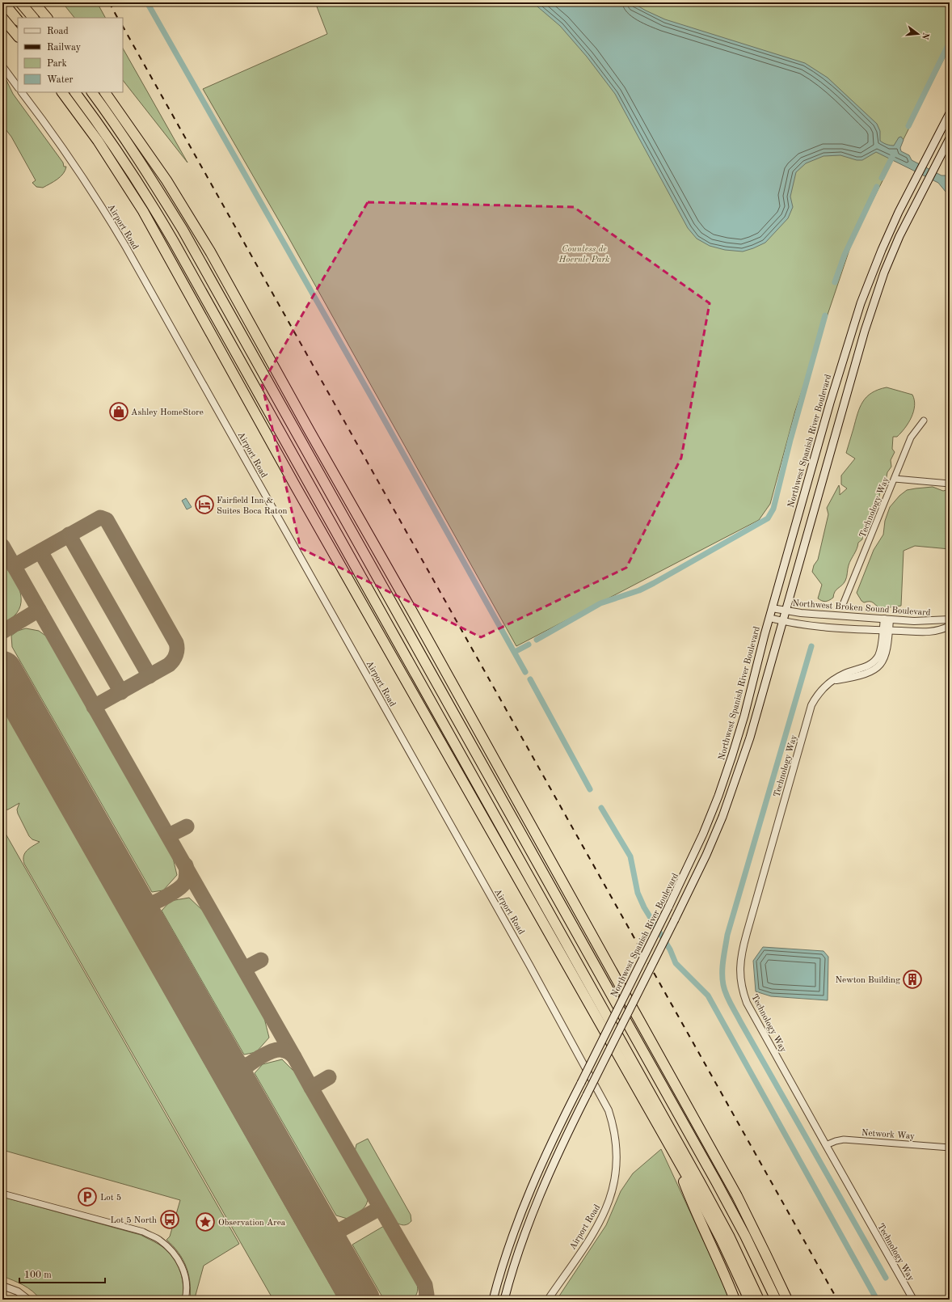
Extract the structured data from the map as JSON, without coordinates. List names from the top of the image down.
{
  "streets": {
    "main road": ["Northwest Spanish River Boulevard"],
    "street": [
      "Airport Road",
      "Technology Way",
      "Northwest Broken Sound Boulevard",
      "Network Way"
    ]
  },
  "crossings": [
    ["Northwest Spanish River Boulevard", "Northwest Broken Sound Boulevard"],
    ["Technology Way", "Northwest Broken Sound Boulevard"],
    ["Technology Way", "Network Way"]
  ],
  "parks": ["Countess de Hoernle Park"],
  "places": {
    "shop": ["Ashley HomeStore"],
    "hotel": ["Fairfield Inn & Suites Boca Raton"],
    "building": ["Newton Building"],
    "parking": ["Lot 5"],
    "bus stop": ["Lot 5 North"],
    "place": ["Observation Area"]
  },
  "legend": [
    "Road",
    "Railway",
    "Park",
    "Water"
  ],
  "scale_bar": "100 m",
  "north": "right"
}
